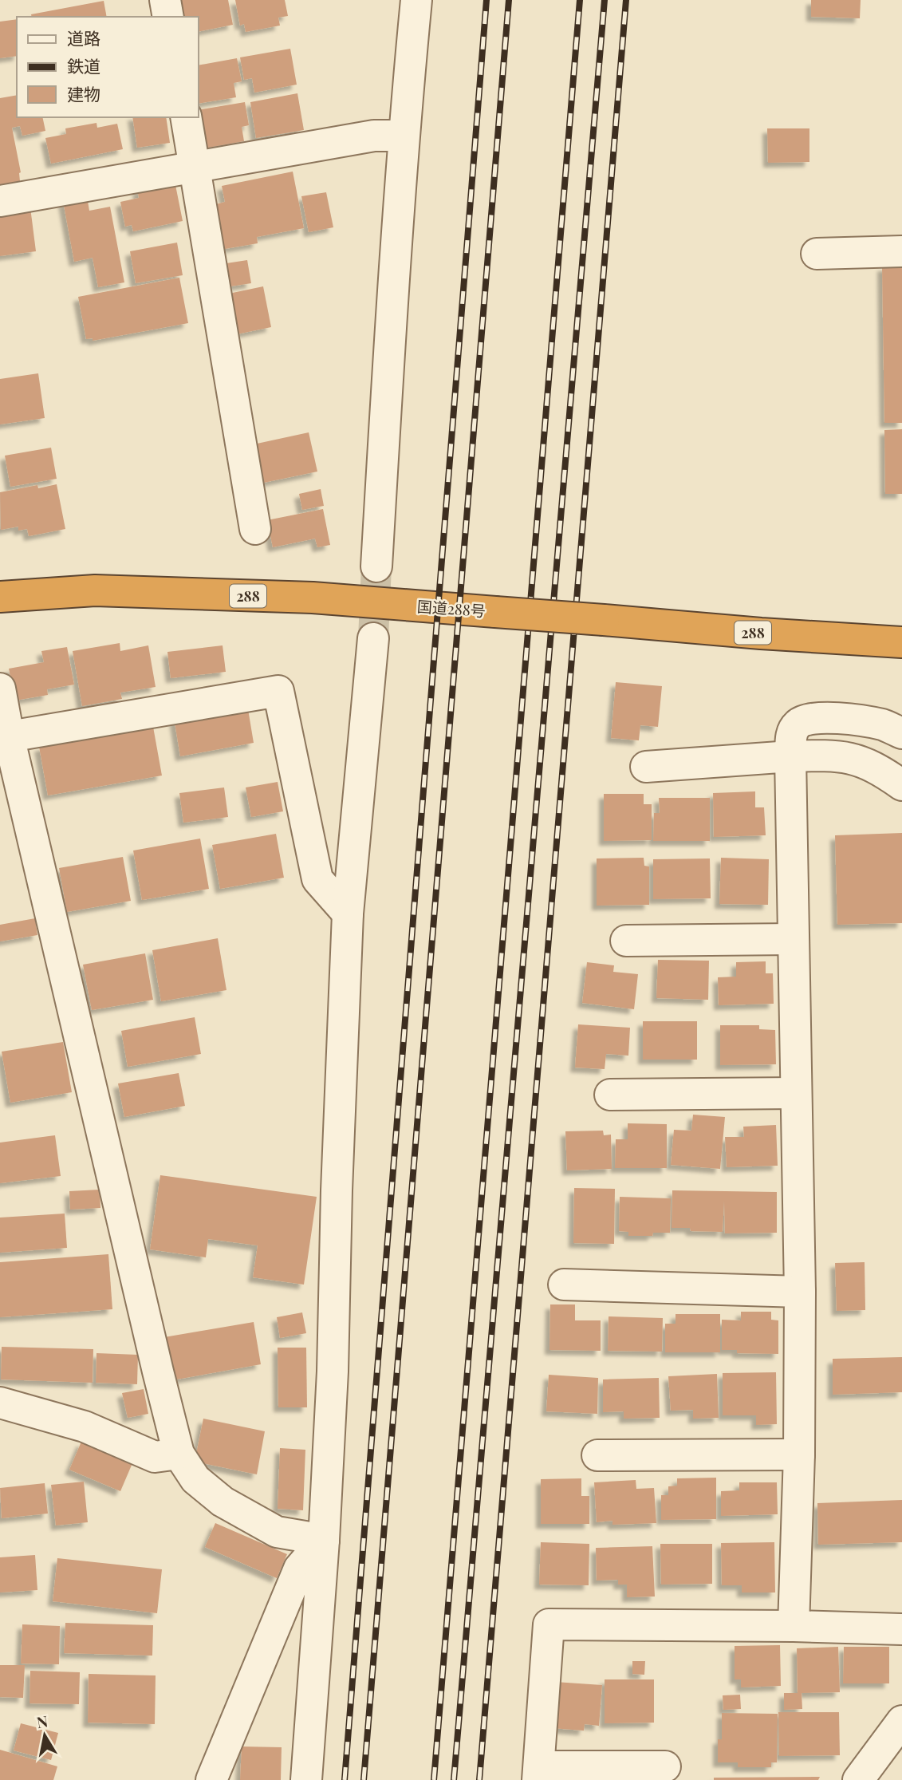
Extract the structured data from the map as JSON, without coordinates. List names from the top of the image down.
{
  "streets": {
    "highway": ["288", "国道288号"]
  },
  "legend": ["道路", "鉄道", "建物"],
  "north": "top"
}
